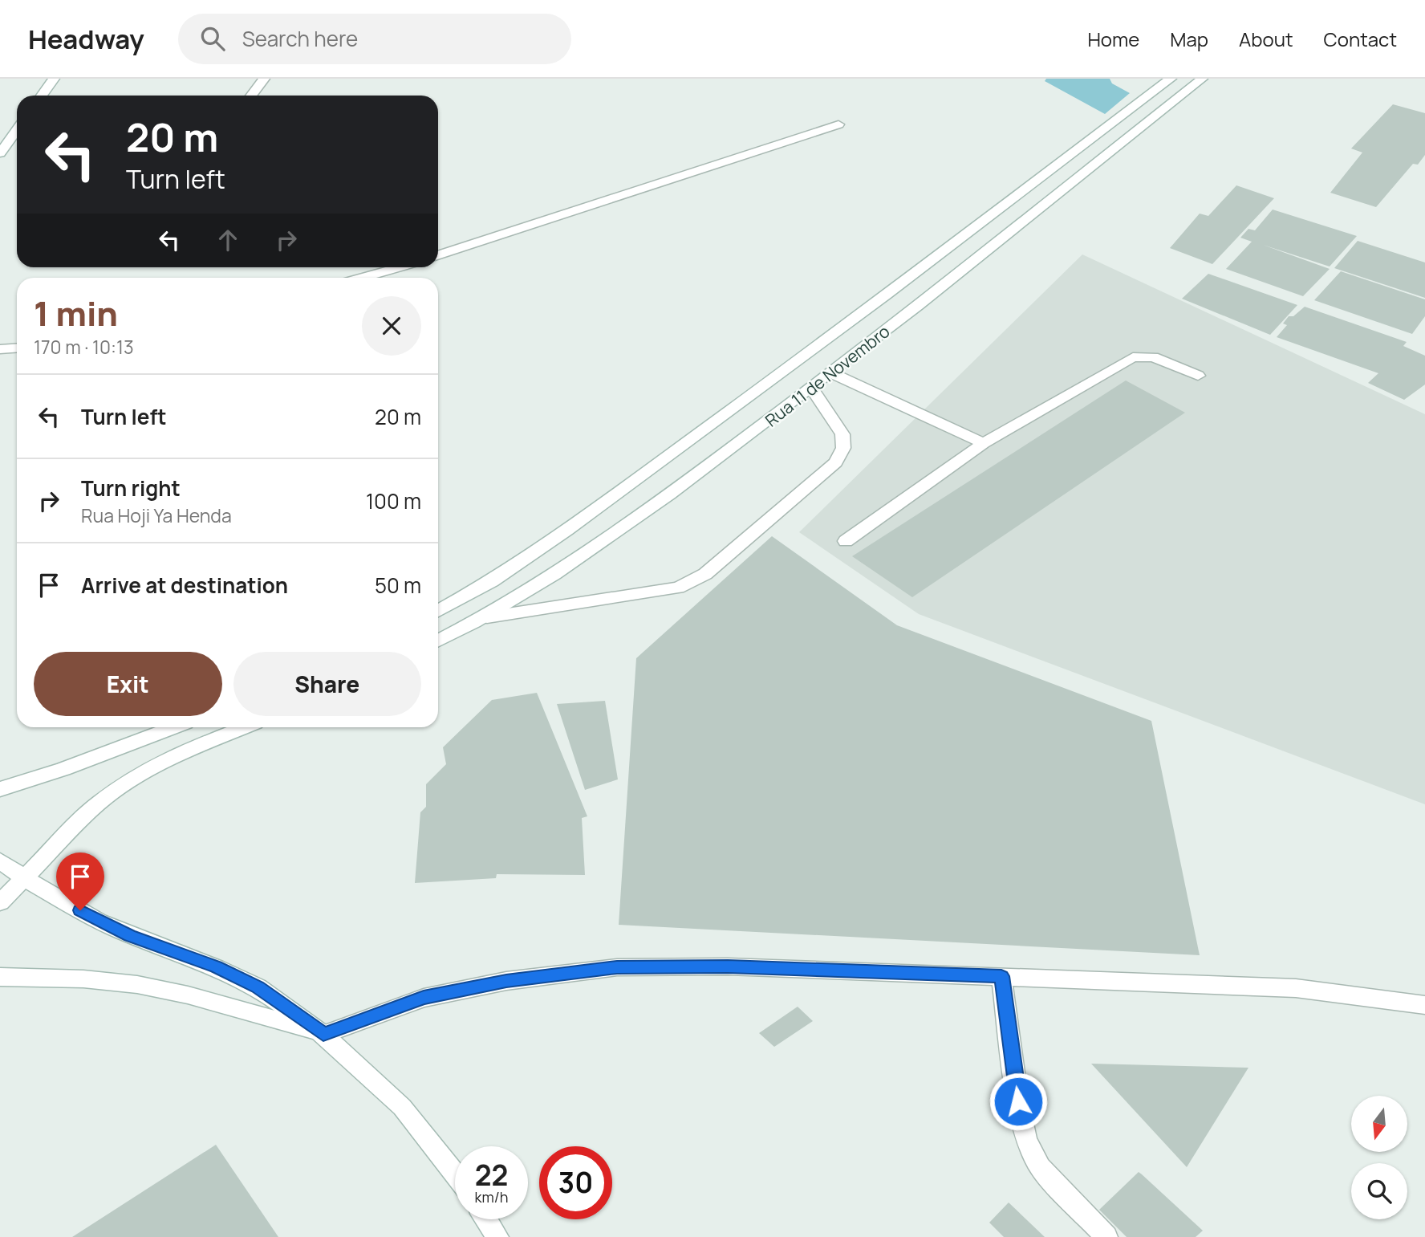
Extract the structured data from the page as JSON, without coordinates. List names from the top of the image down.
{
  "streets": {
    "main road": ["Rua 11 de Novembro"]
  },
  "north": "bottom",
  "page": {
    "header": "Headway",
    "search": "Search here",
    "nav": [
      "Home",
      "Map",
      "About",
      "Contact"
    ],
    "turn": ["20 m", "Turn left"],
    "heading": ["1 min", "170 m · 10:13"],
    "list": [
      {
        "name": "Turn left",
        "value": "20 m"
      },
      {
        "name": "Turn right",
        "note": "Rua Hoji Ya Henda",
        "value": "100 m"
      },
      {
        "name": "Arrive at destination",
        "value": "50 m"
      }
    ],
    "buttons": ["Exit", "Share"],
    "speed": "22 km/h",
    "limit": "30"
  }
}
